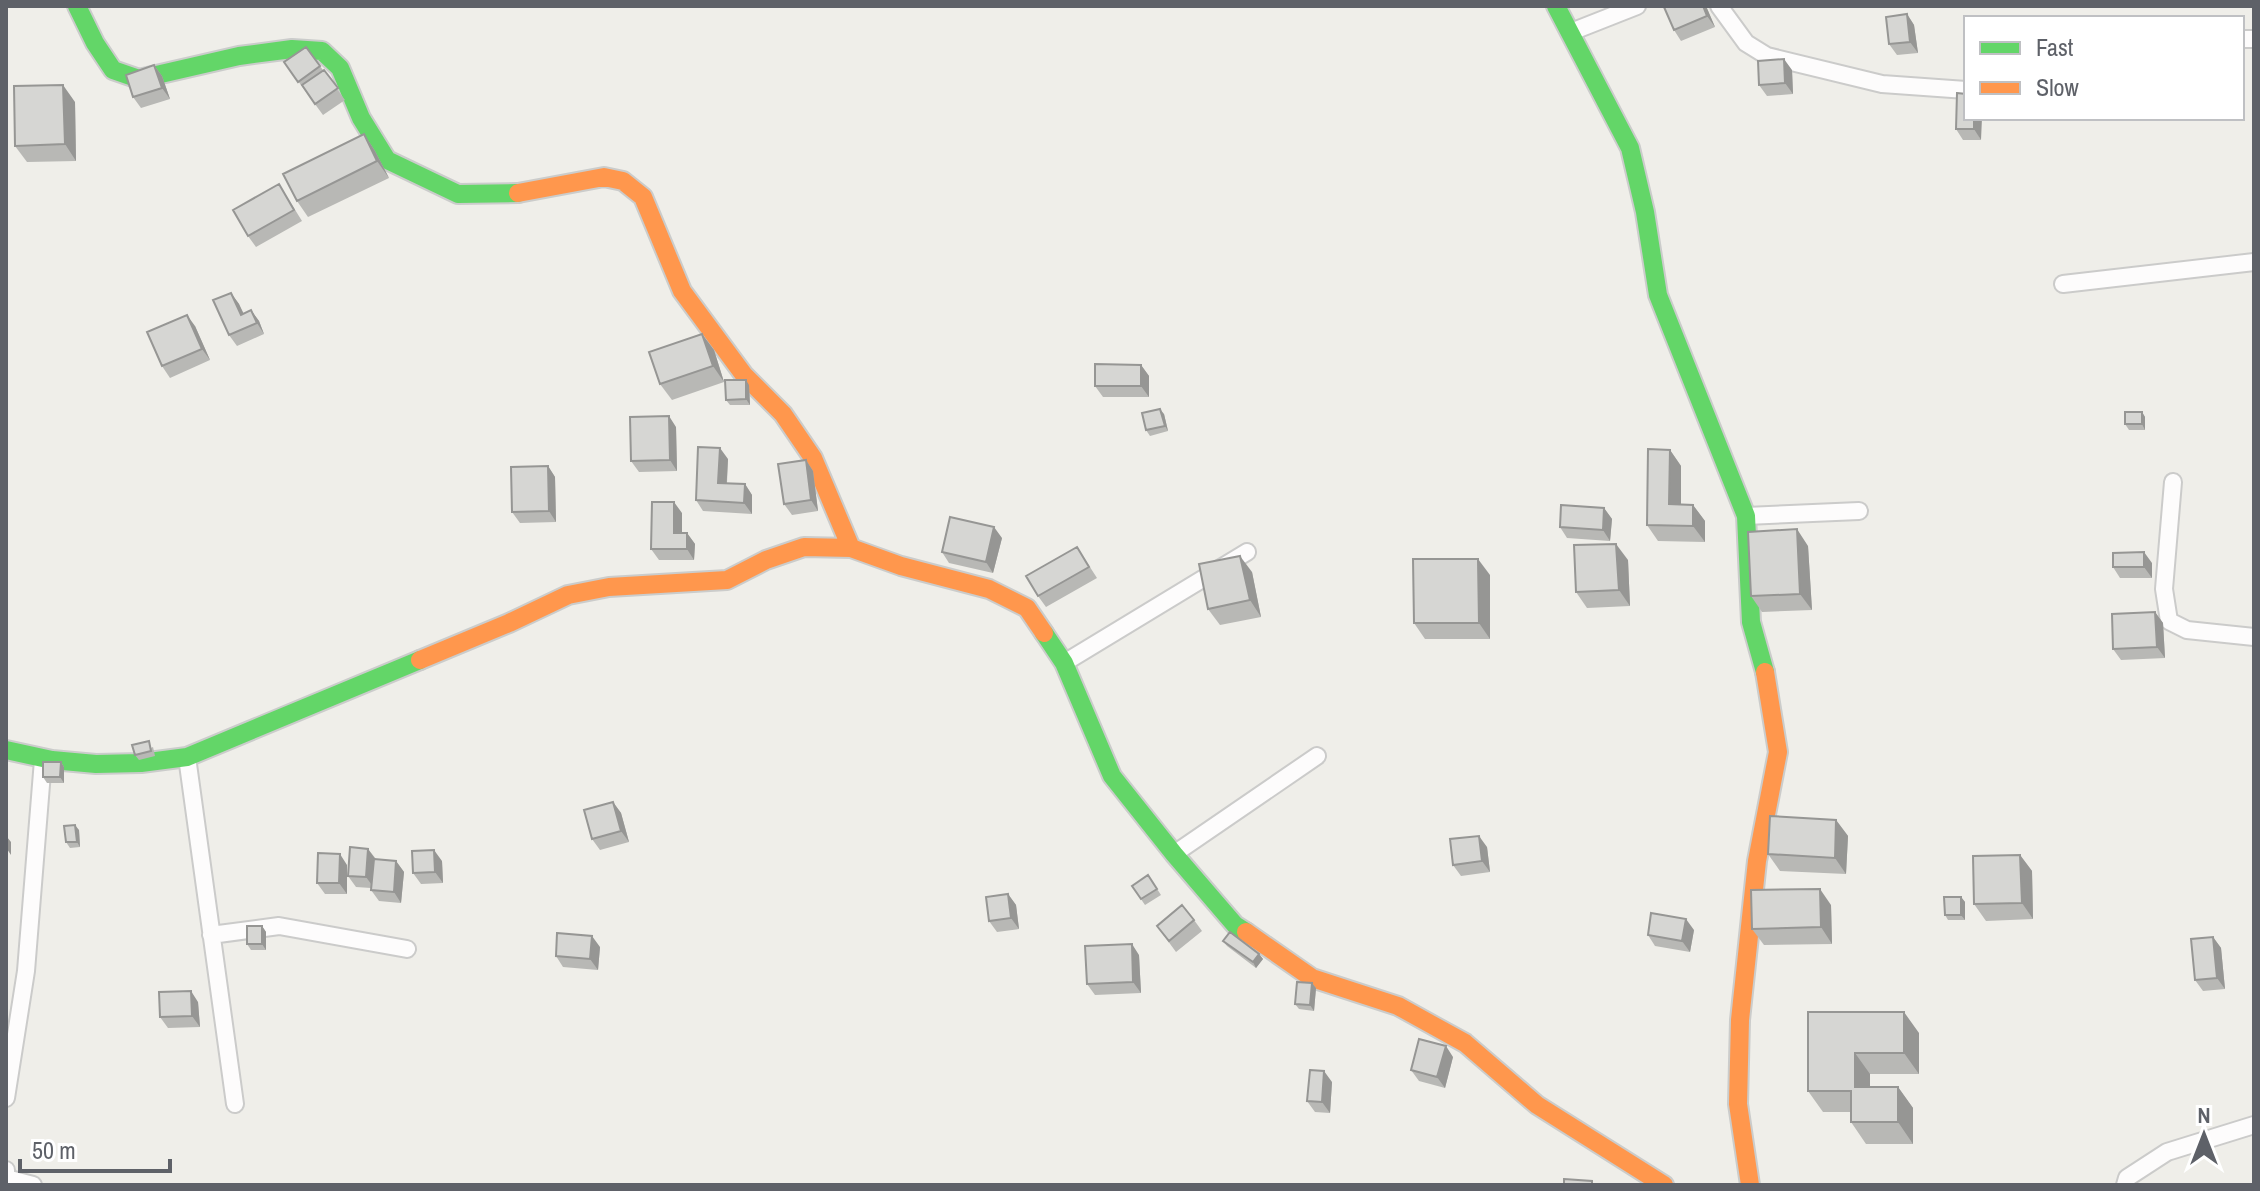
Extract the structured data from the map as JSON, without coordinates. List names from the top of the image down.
{
  "legend": ["Fast", "Slow"],
  "scale_bar": "50 m",
  "north": "top"
}
